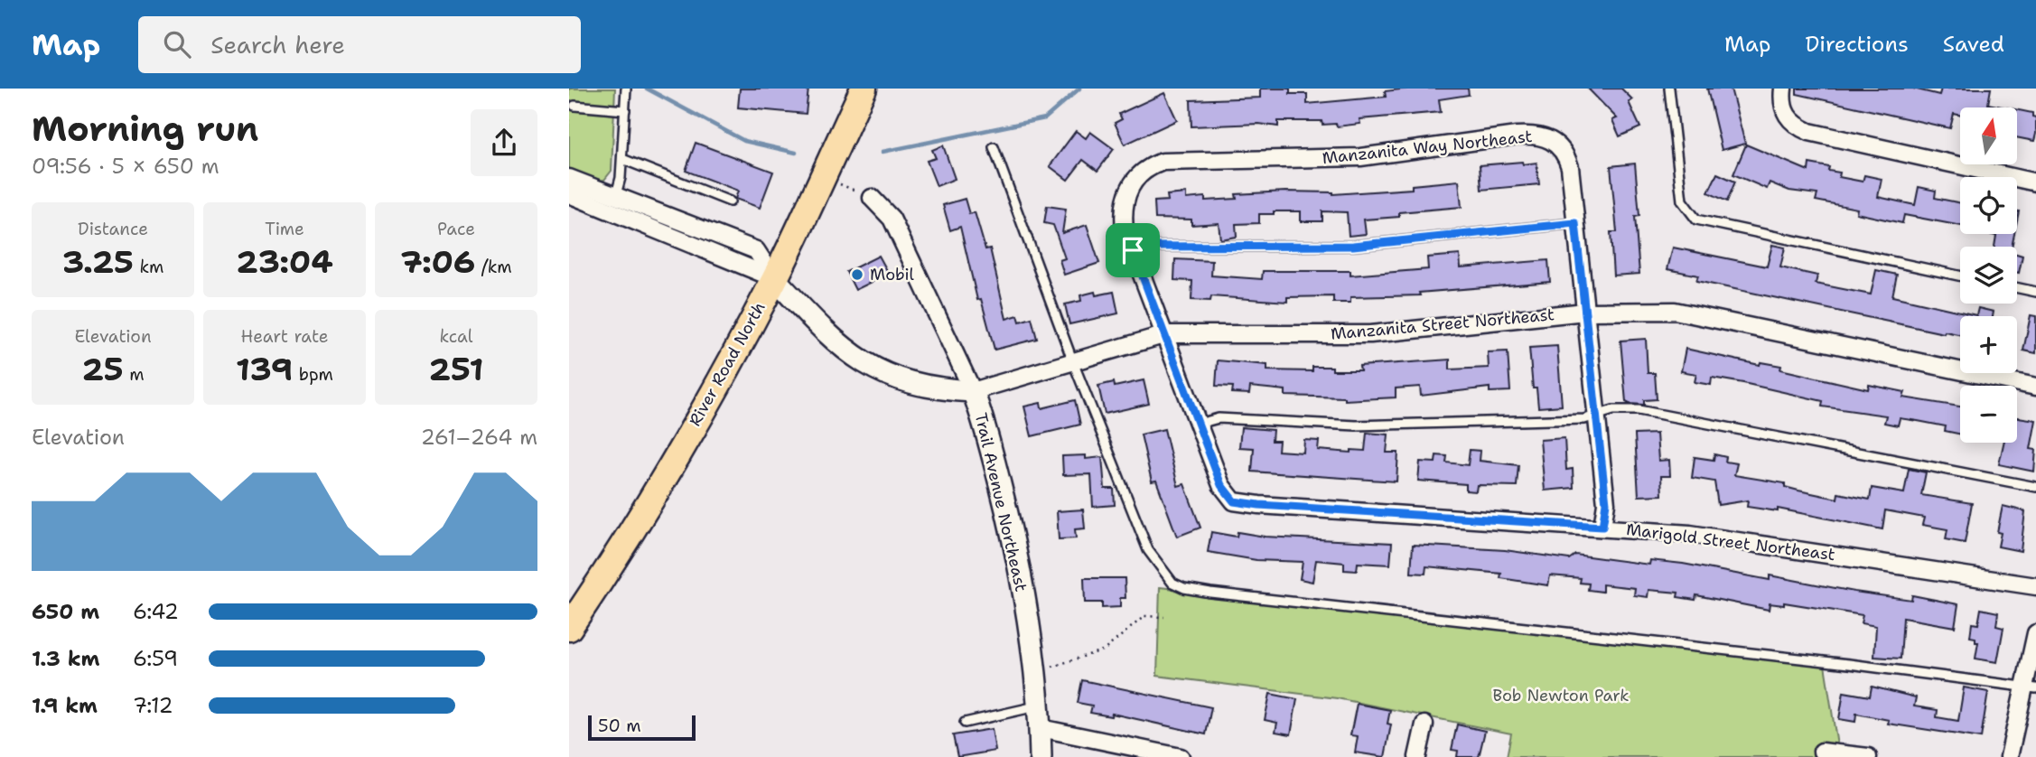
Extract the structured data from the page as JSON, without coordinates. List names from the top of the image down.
{
  "streets": {
    "main road": ["River Road North"],
    "street": [
      "Manzanita Way Northeast",
      "Manzanita Street Northeast",
      "Trail Avenue Northeast",
      "Marigold Street Northeast"
    ]
  },
  "crossings": [
    ["Manzanita Street Northeast", "River Road North"],
    ["Manzanita Street Northeast", "Trail Avenue Northeast"]
  ],
  "parks": ["Bob Newton Park"],
  "places": ["Mobil"],
  "scale_bar": "50 m",
  "north": "top",
  "page": {
    "header": "Map",
    "search": "Search here",
    "nav": ["Map", "Directions", "Saved"],
    "heading": ["Morning run", "09:56 · 5 × 650 m"],
    "map_buttons": ["+", "−"],
    "stats": [
      ["Distance", "3.25 km"],
      ["Time", "23:04"],
      ["Pace", "7:06 /km"],
      ["Elevation", "25 m"],
      ["Heart rate", "139 bpm"],
      ["kcal", "251"]
    ],
    "chart": ["Elevation", "261–264 m"],
    "list": [
      {
        "name": "650 m",
        "note": "6:42"
      },
      {
        "name": "1.3 km",
        "note": "6:59"
      },
      {
        "name": "1.9 km",
        "note": "7:12"
      }
    ],
    "scale": "50 m"
  }
}
